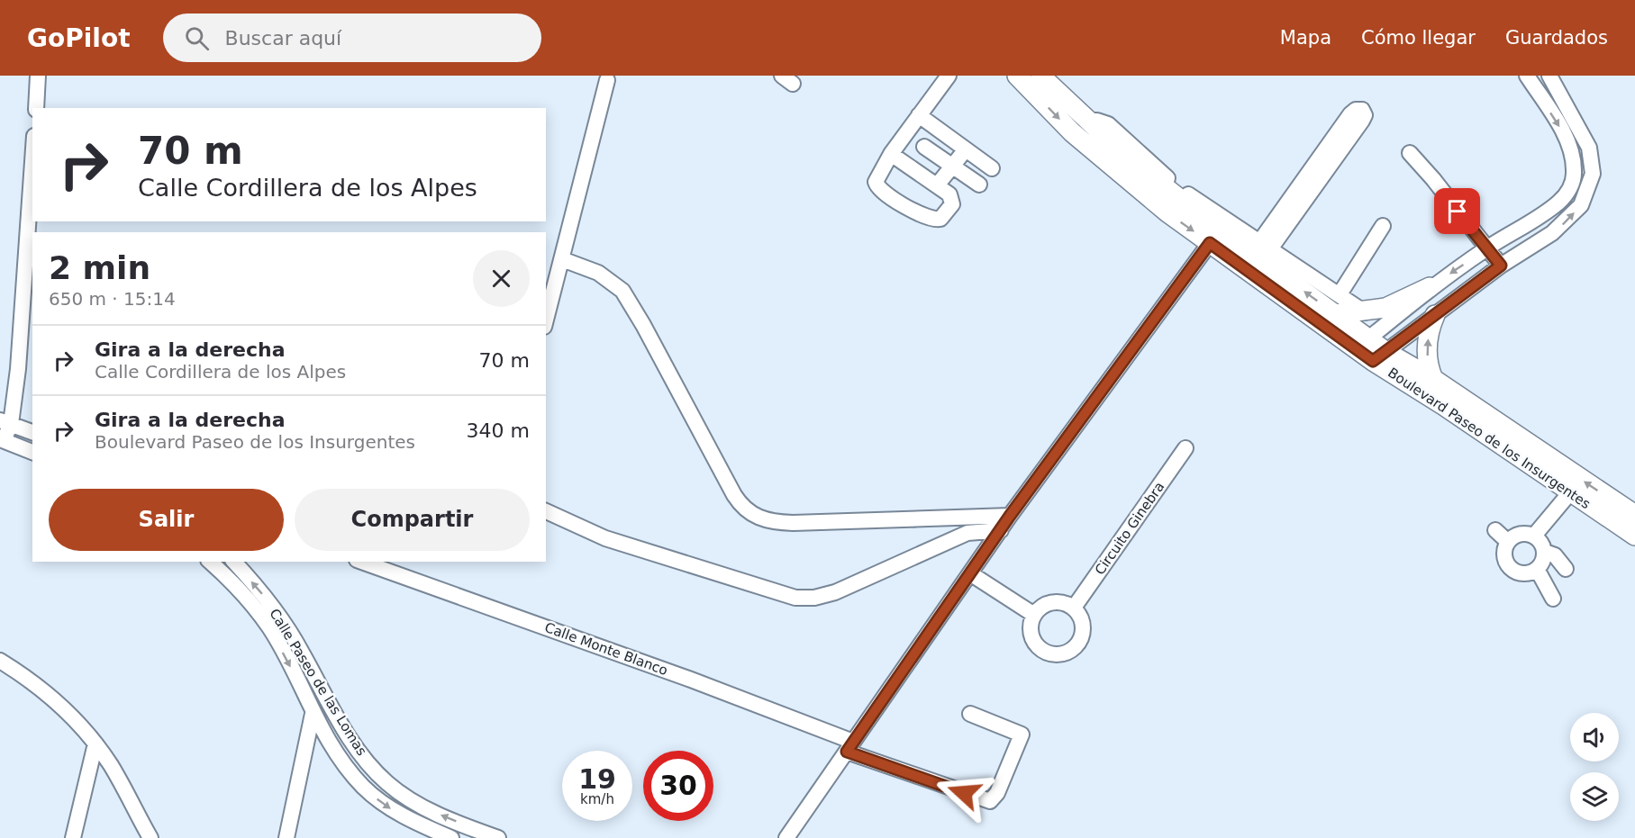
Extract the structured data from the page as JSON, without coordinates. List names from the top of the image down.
{
  "streets": {
    "main road": ["Boulevard Paseo de los Insurgentes"],
    "street": ["Circuito Ginebra", "Calle Monte Blanco", "Calle Paseo de las Lomas"]
  },
  "page": {
    "header": "GoPilot",
    "search": "Buscar aquí",
    "nav": ["Mapa", "Cómo llegar", "Guardados"],
    "turn": ["70 m", "Calle Cordillera de los Alpes"],
    "heading": ["2 min", "650 m · 15:14"],
    "list": [
      {
        "name": "Gira a la derecha",
        "note": "Calle Cordillera de los Alpes",
        "value": "70 m"
      },
      {
        "name": "Gira a la derecha",
        "note": "Boulevard Paseo de los Insurgentes",
        "value": "340 m"
      }
    ],
    "buttons": ["Salir", "Compartir"],
    "speed": "19 km/h",
    "limit": "30"
  }
}
